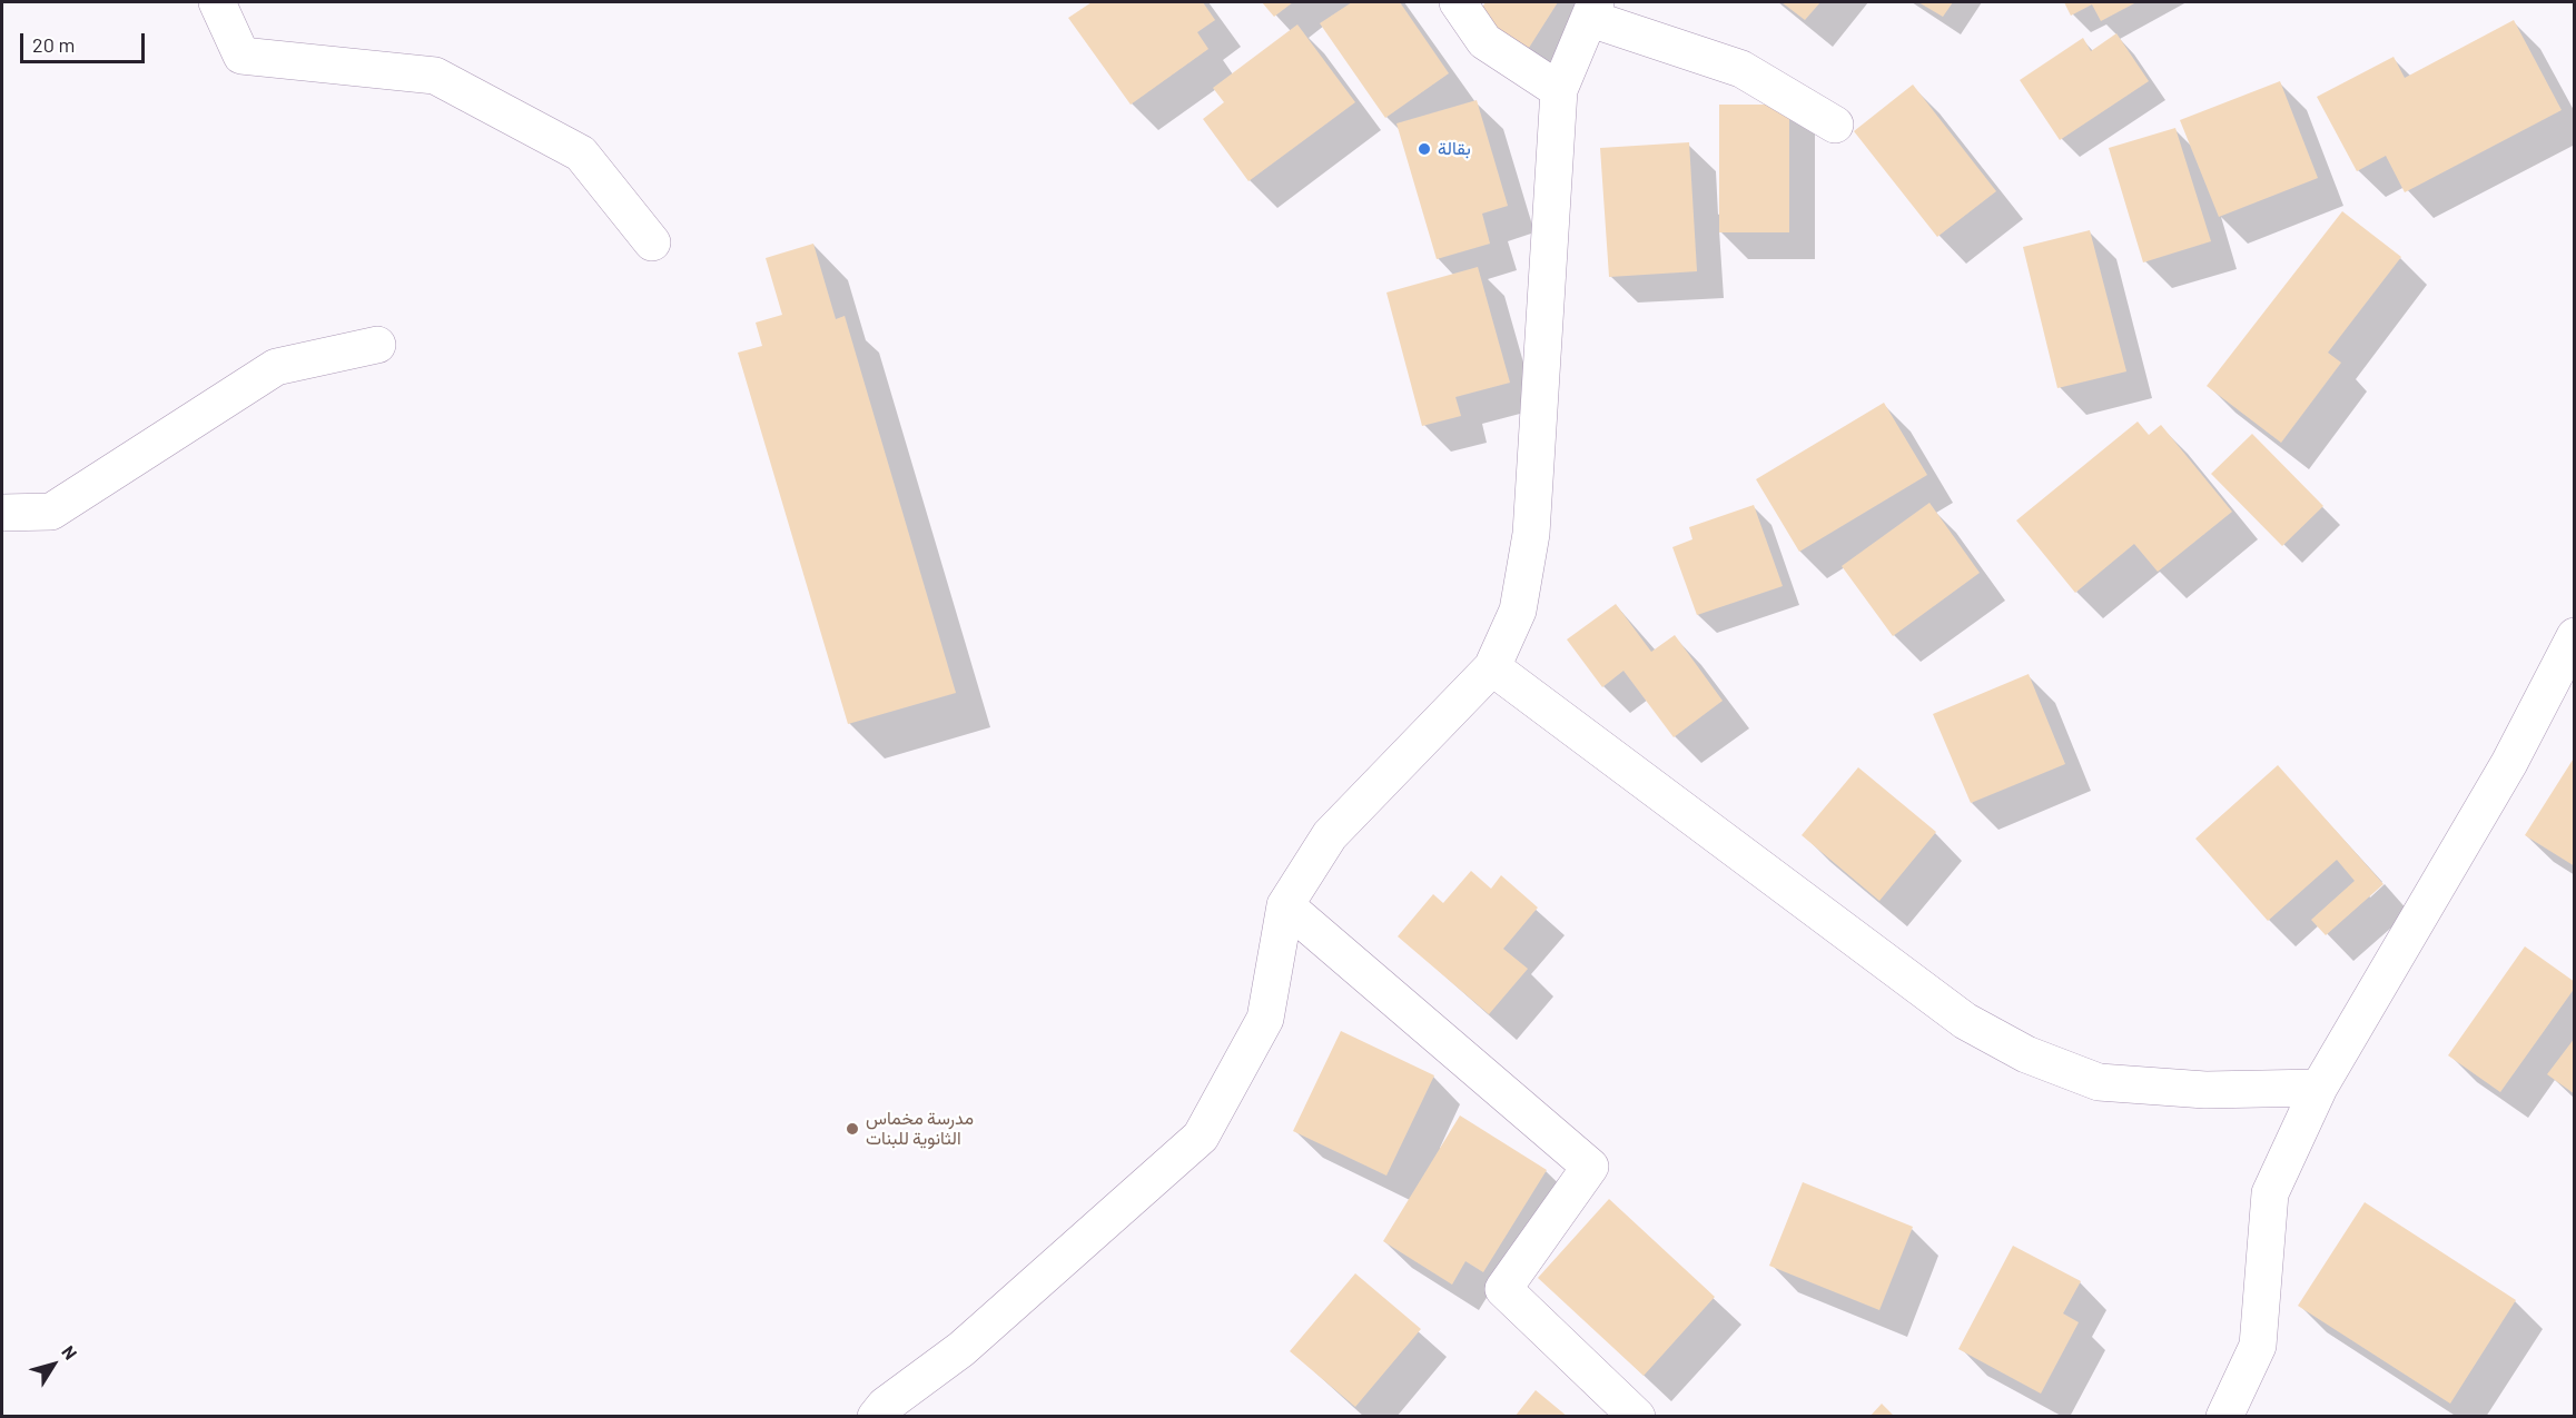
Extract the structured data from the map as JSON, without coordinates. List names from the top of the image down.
{
  "places": ["بقالة", "مدرسة مخماس الثانوية للبنات"],
  "scale_bar": "20 m",
  "north": "top right"
}
